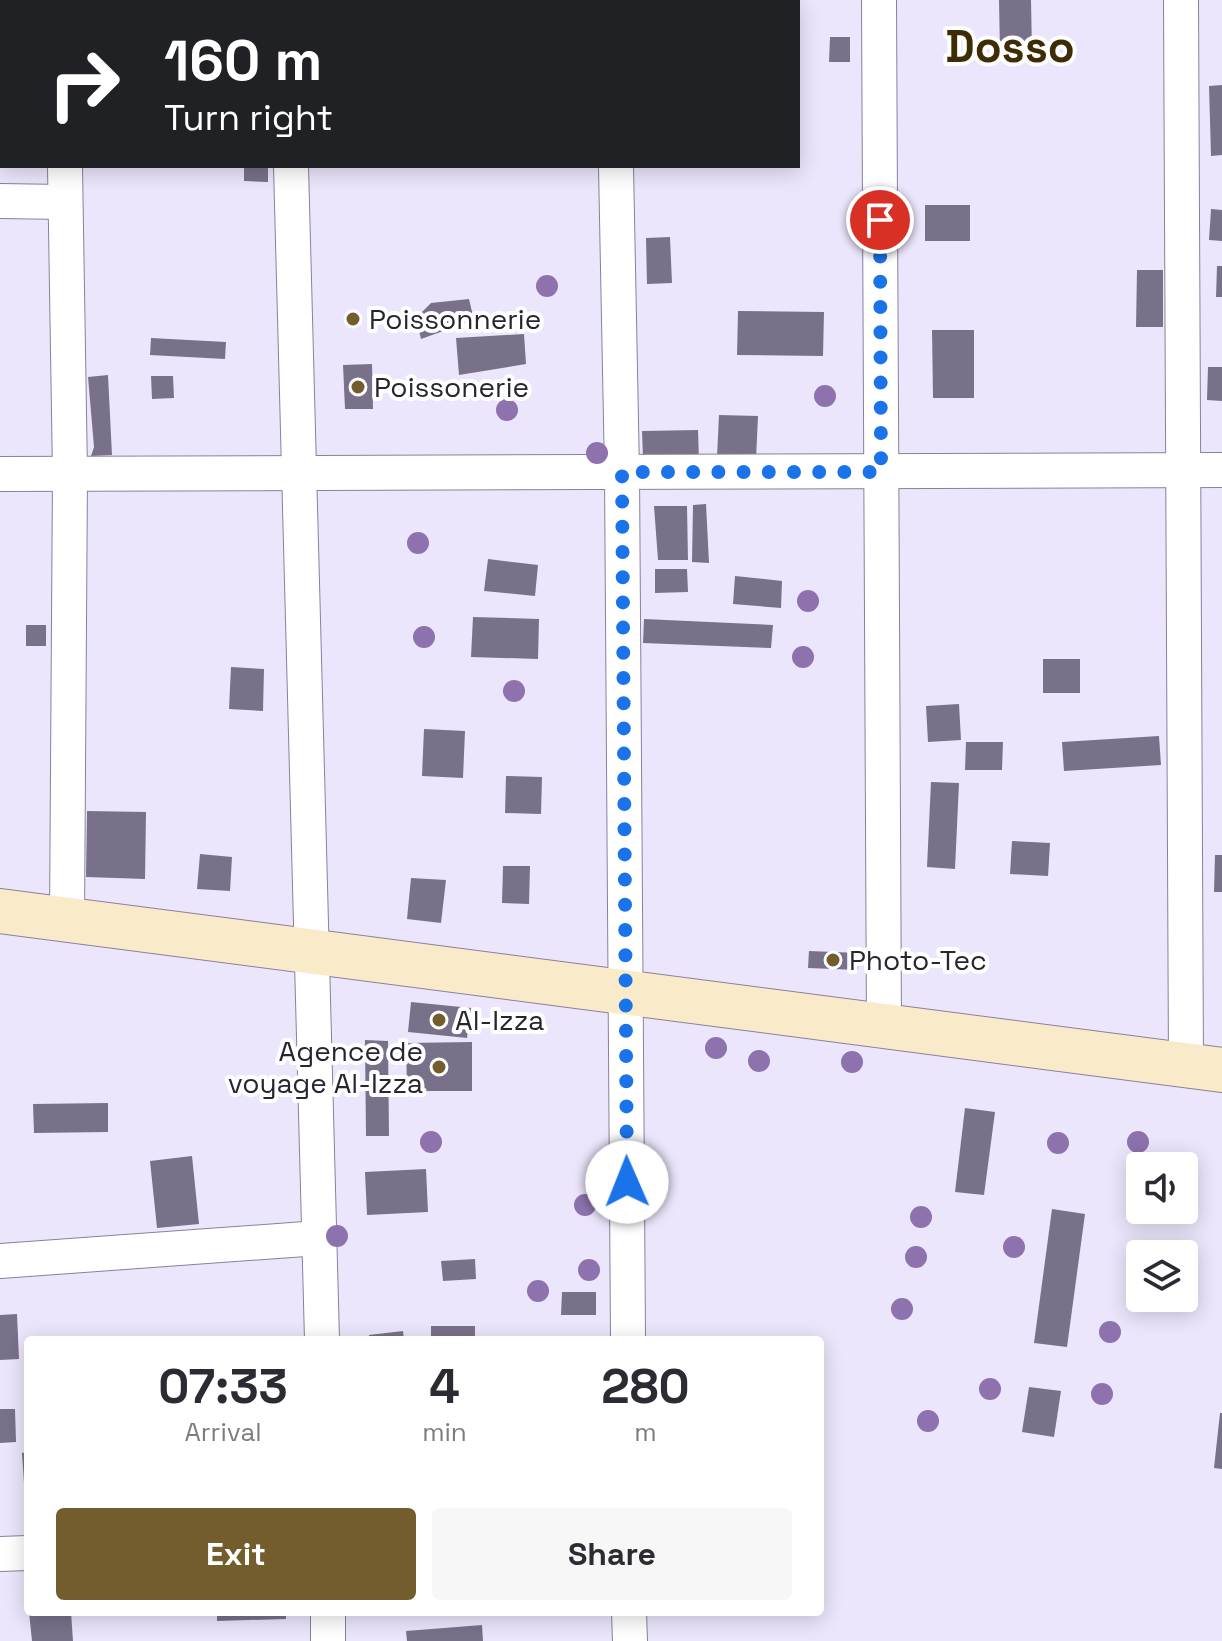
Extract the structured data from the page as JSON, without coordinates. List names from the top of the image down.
{
  "districts": ["Dosso"],
  "places": [
    "Poissonnerie",
    "Poissonerie",
    "Photo-Tec",
    "Al-Izza",
    "Agence de voyage Al-Izza"
  ],
  "page": {
    "turn": ["160 m", "Turn right"],
    "eta": [
      "07:33",
      "Arrival",
      "4",
      "min",
      "280",
      "m"
    ],
    "buttons": ["Exit", "Share"]
  }
}
